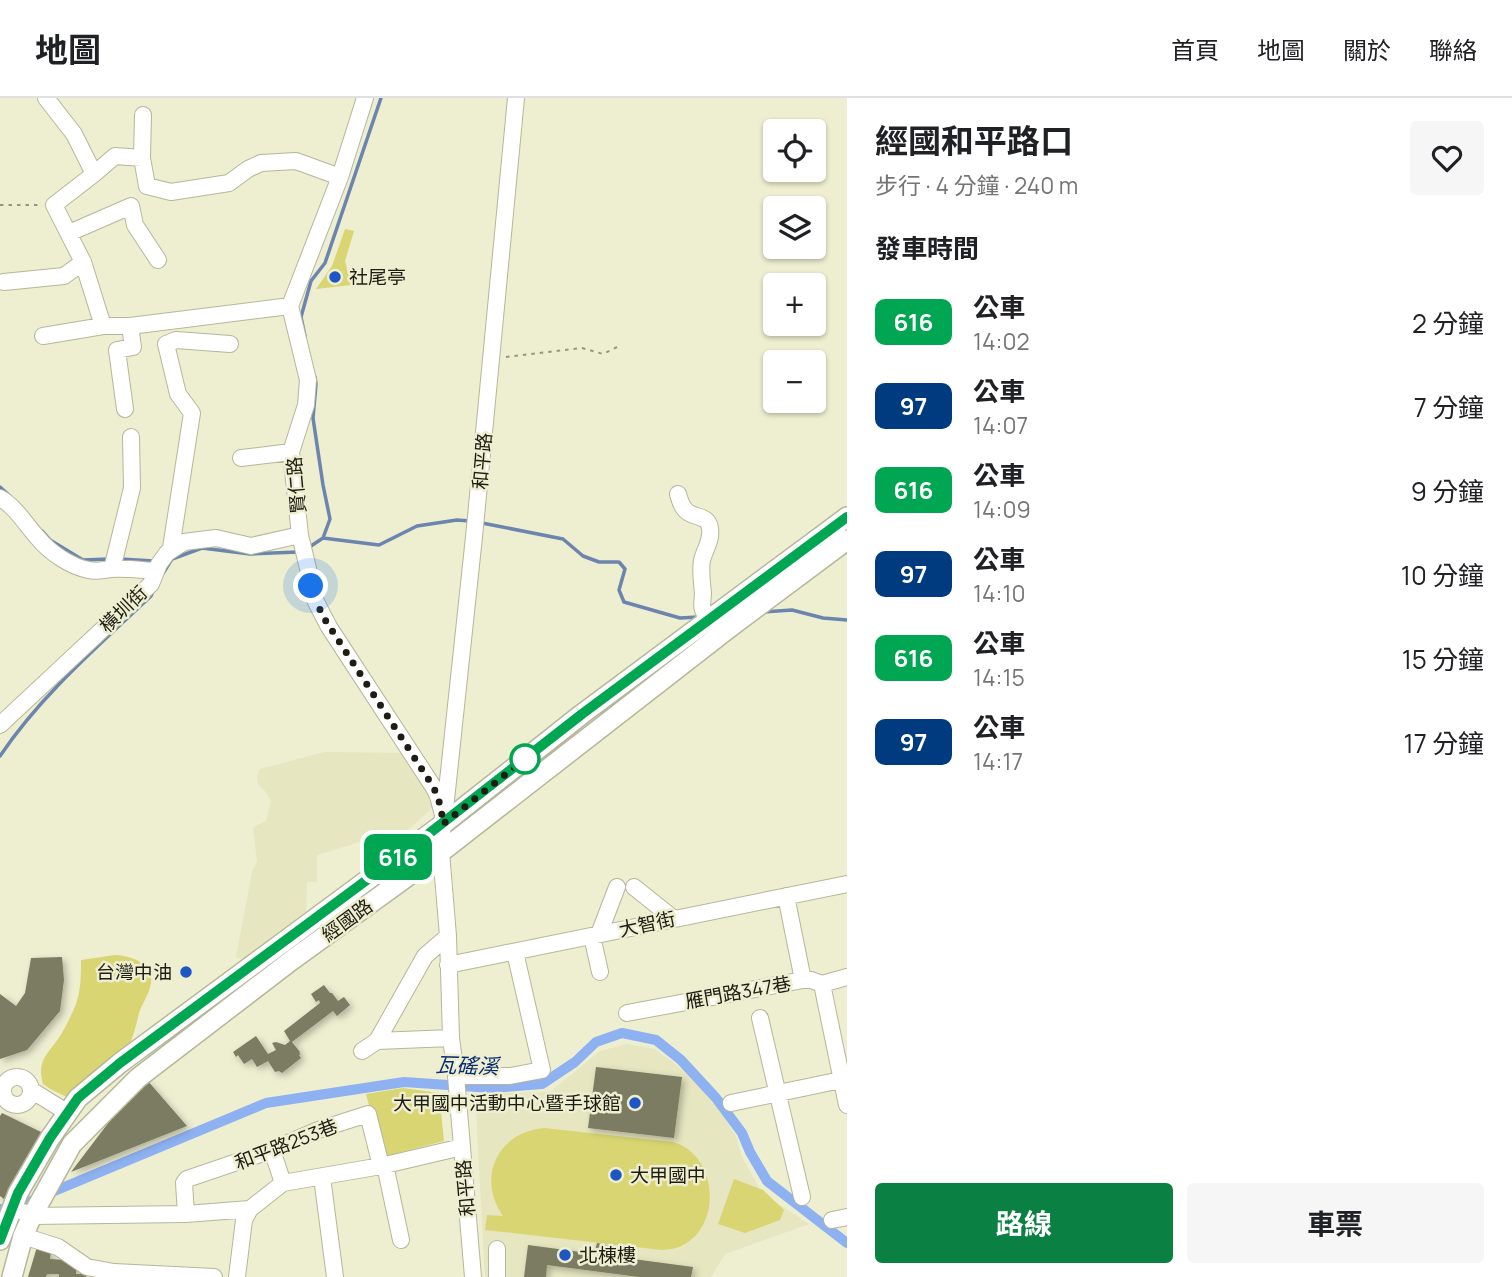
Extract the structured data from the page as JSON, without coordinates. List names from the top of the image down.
{
  "streets": {
    "main road": ["經國路"],
    "street": [
      "和平路",
      "賢仁路",
      "橫圳街",
      "大智街",
      "雁門路347巷",
      "和平路253巷"
    ]
  },
  "crossings": [
    ["和平路", "賢仁路"],
    ["和平路", "經國路"],
    ["和平路", "和平路253巷"],
    ["賢仁路", "經國路"]
  ],
  "water": ["瓦磘溪"],
  "places": [
    "社尾亭",
    "台灣中油",
    "大甲國中活動中心暨手球館",
    "大甲國中",
    "北棟樓"
  ],
  "lines": ["bus line 616"],
  "page": {
    "header": "地圖",
    "nav": [
      "首頁",
      "地圖",
      "關於",
      "聯絡"
    ],
    "on_map": "616",
    "heading": [
      ["經國和平路口", "步行 · 4 分鐘 · 240 m"],
      "發車時間"
    ],
    "map_buttons": ["+", "−"],
    "list": [
      {
        "mark": "616",
        "name": "公車",
        "note": "14:02",
        "value": "2 分鐘"
      },
      {
        "mark": "97",
        "name": "公車",
        "note": "14:07",
        "value": "7 分鐘"
      },
      {
        "mark": "616",
        "name": "公車",
        "note": "14:09",
        "value": "9 分鐘"
      },
      {
        "mark": "97",
        "name": "公車",
        "note": "14:10",
        "value": "10 分鐘"
      },
      {
        "mark": "616",
        "name": "公車",
        "note": "14:15",
        "value": "15 分鐘"
      },
      {
        "mark": "97",
        "name": "公車",
        "note": "14:17",
        "value": "17 分鐘"
      }
    ],
    "buttons": ["路線", "車票"]
  }
}
